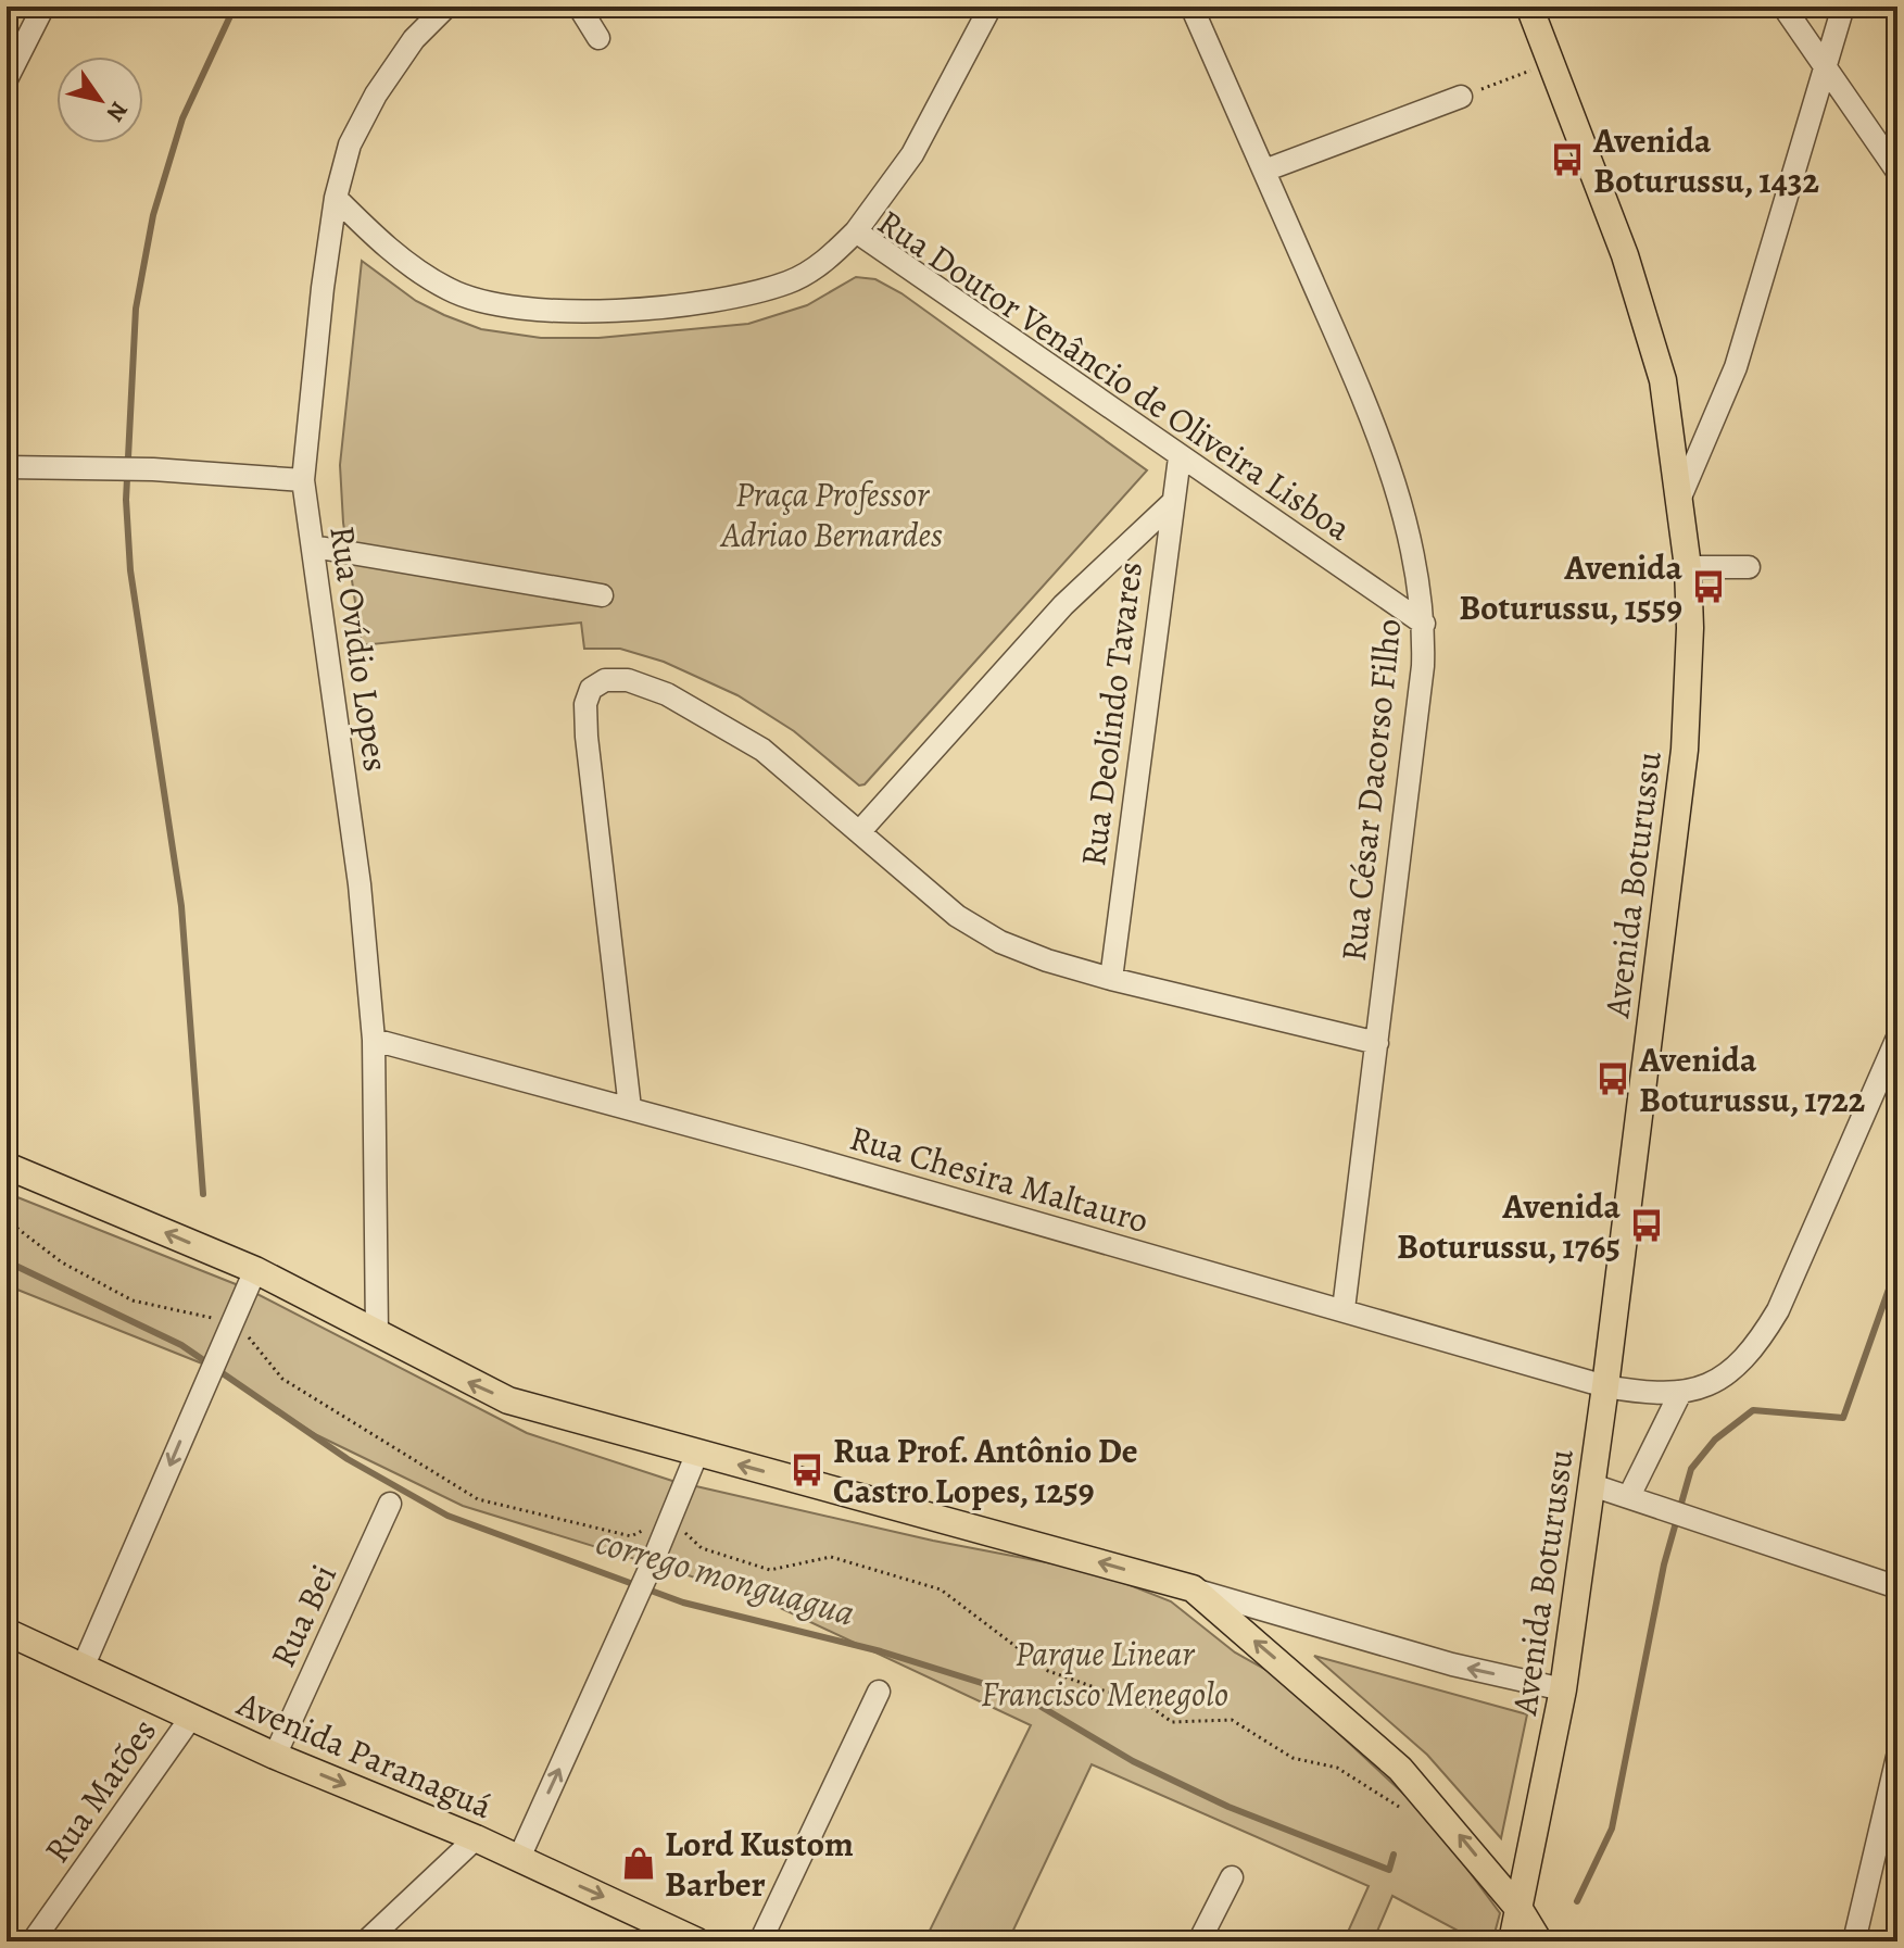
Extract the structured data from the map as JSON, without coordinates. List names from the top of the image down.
{
  "streets": {
    "main road": ["Avenida Boturussu", "Avenida Paranaguá"],
    "street": [
      "Rua Doutor Venâncio de Oliveira Lisboa",
      "Rua Ovídio Lopes",
      "Rua Deolindo Tavares",
      "Rua César Dacorso Filho",
      "Rua Chesira Maltauro",
      "Rua Bei",
      "Rua Matões"
    ]
  },
  "crossings": [
    ["Rua Doutor Venâncio de Oliveira Lisboa", "Rua Ovídio Lopes"],
    ["Rua Doutor Venâncio de Oliveira Lisboa", "Rua Deolindo Tavares"],
    ["Rua Doutor Venâncio de Oliveira Lisboa", "Rua César Dacorso Filho"],
    ["Rua Ovídio Lopes", "Rua Chesira Maltauro"],
    ["Rua César Dacorso Filho", "Rua Chesira Maltauro"],
    ["Avenida Boturussu", "Rua Chesira Maltauro"],
    ["Rua Bei", "Avenida Paranaguá"],
    ["Avenida Paranaguá", "Rua Matões"]
  ],
  "one_way": ["Avenida Paranaguá"],
  "water": ["corrego monguagua"],
  "parks": ["Praça Professor Adriao Bernardes", "Parque Linear Francisco Menegolo"],
  "places": {
    "bus stop": [
      "Avenida Boturussu, 1432",
      "Avenida Boturussu, 1559",
      "Avenida Boturussu, 1722",
      "Avenida Boturussu, 1765",
      "Rua Prof. Antônio De Castro Lopes, 1259"
    ],
    "shop": ["Lord Kustom Barber"]
  },
  "north": "bottom right"
}
